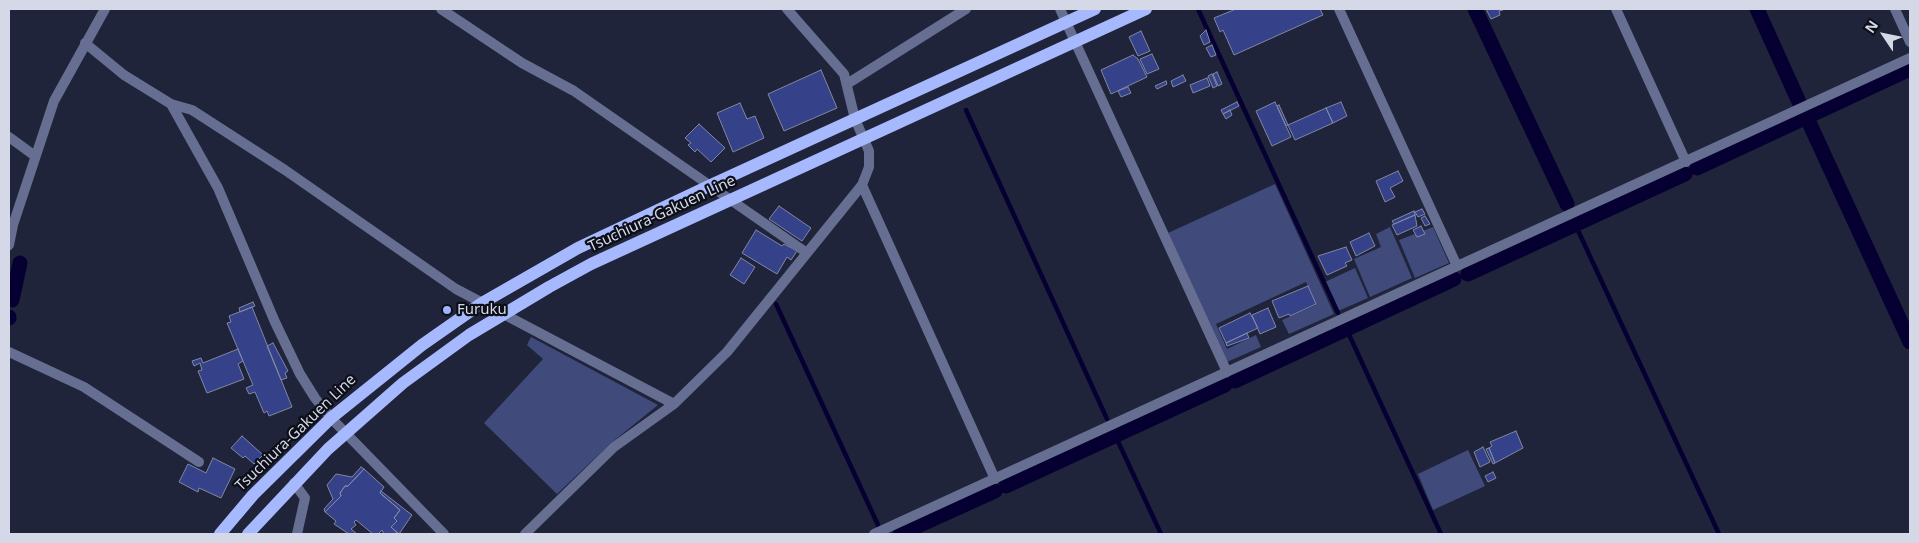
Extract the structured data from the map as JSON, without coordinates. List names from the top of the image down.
{
  "streets": {
    "main road": ["Tsuchiura-Gakuen Line"]
  },
  "places": ["Furuku"],
  "north": "top left"
}
